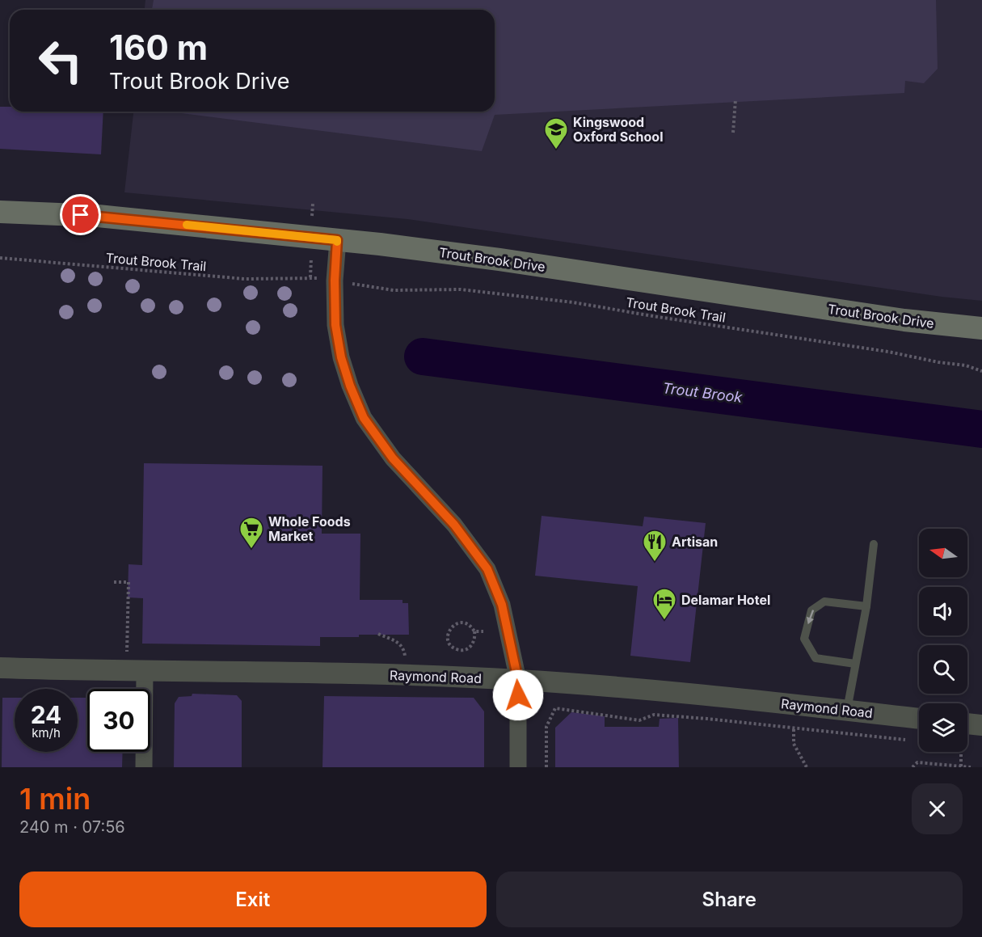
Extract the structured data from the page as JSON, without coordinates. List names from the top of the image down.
{
  "streets": {
    "main road": ["Trout Brook Drive"],
    "street": ["Raymond Road"],
    "path": ["Trout Brook Trail"]
  },
  "water": ["Trout Brook"],
  "places": {
    "school or university": ["Kingswood Oxford School"],
    "supermarket": ["Whole Foods Market"],
    "restaurant": ["Artisan"],
    "hotel": ["Delamar Hotel"]
  },
  "north": "left",
  "page": {
    "turn": ["160 m", "Trout Brook Drive"],
    "speed": "24 km/h",
    "limit": "30",
    "heading": ["1 min", "240 m · 07:56"],
    "buttons": ["Exit", "Share"]
  }
}
